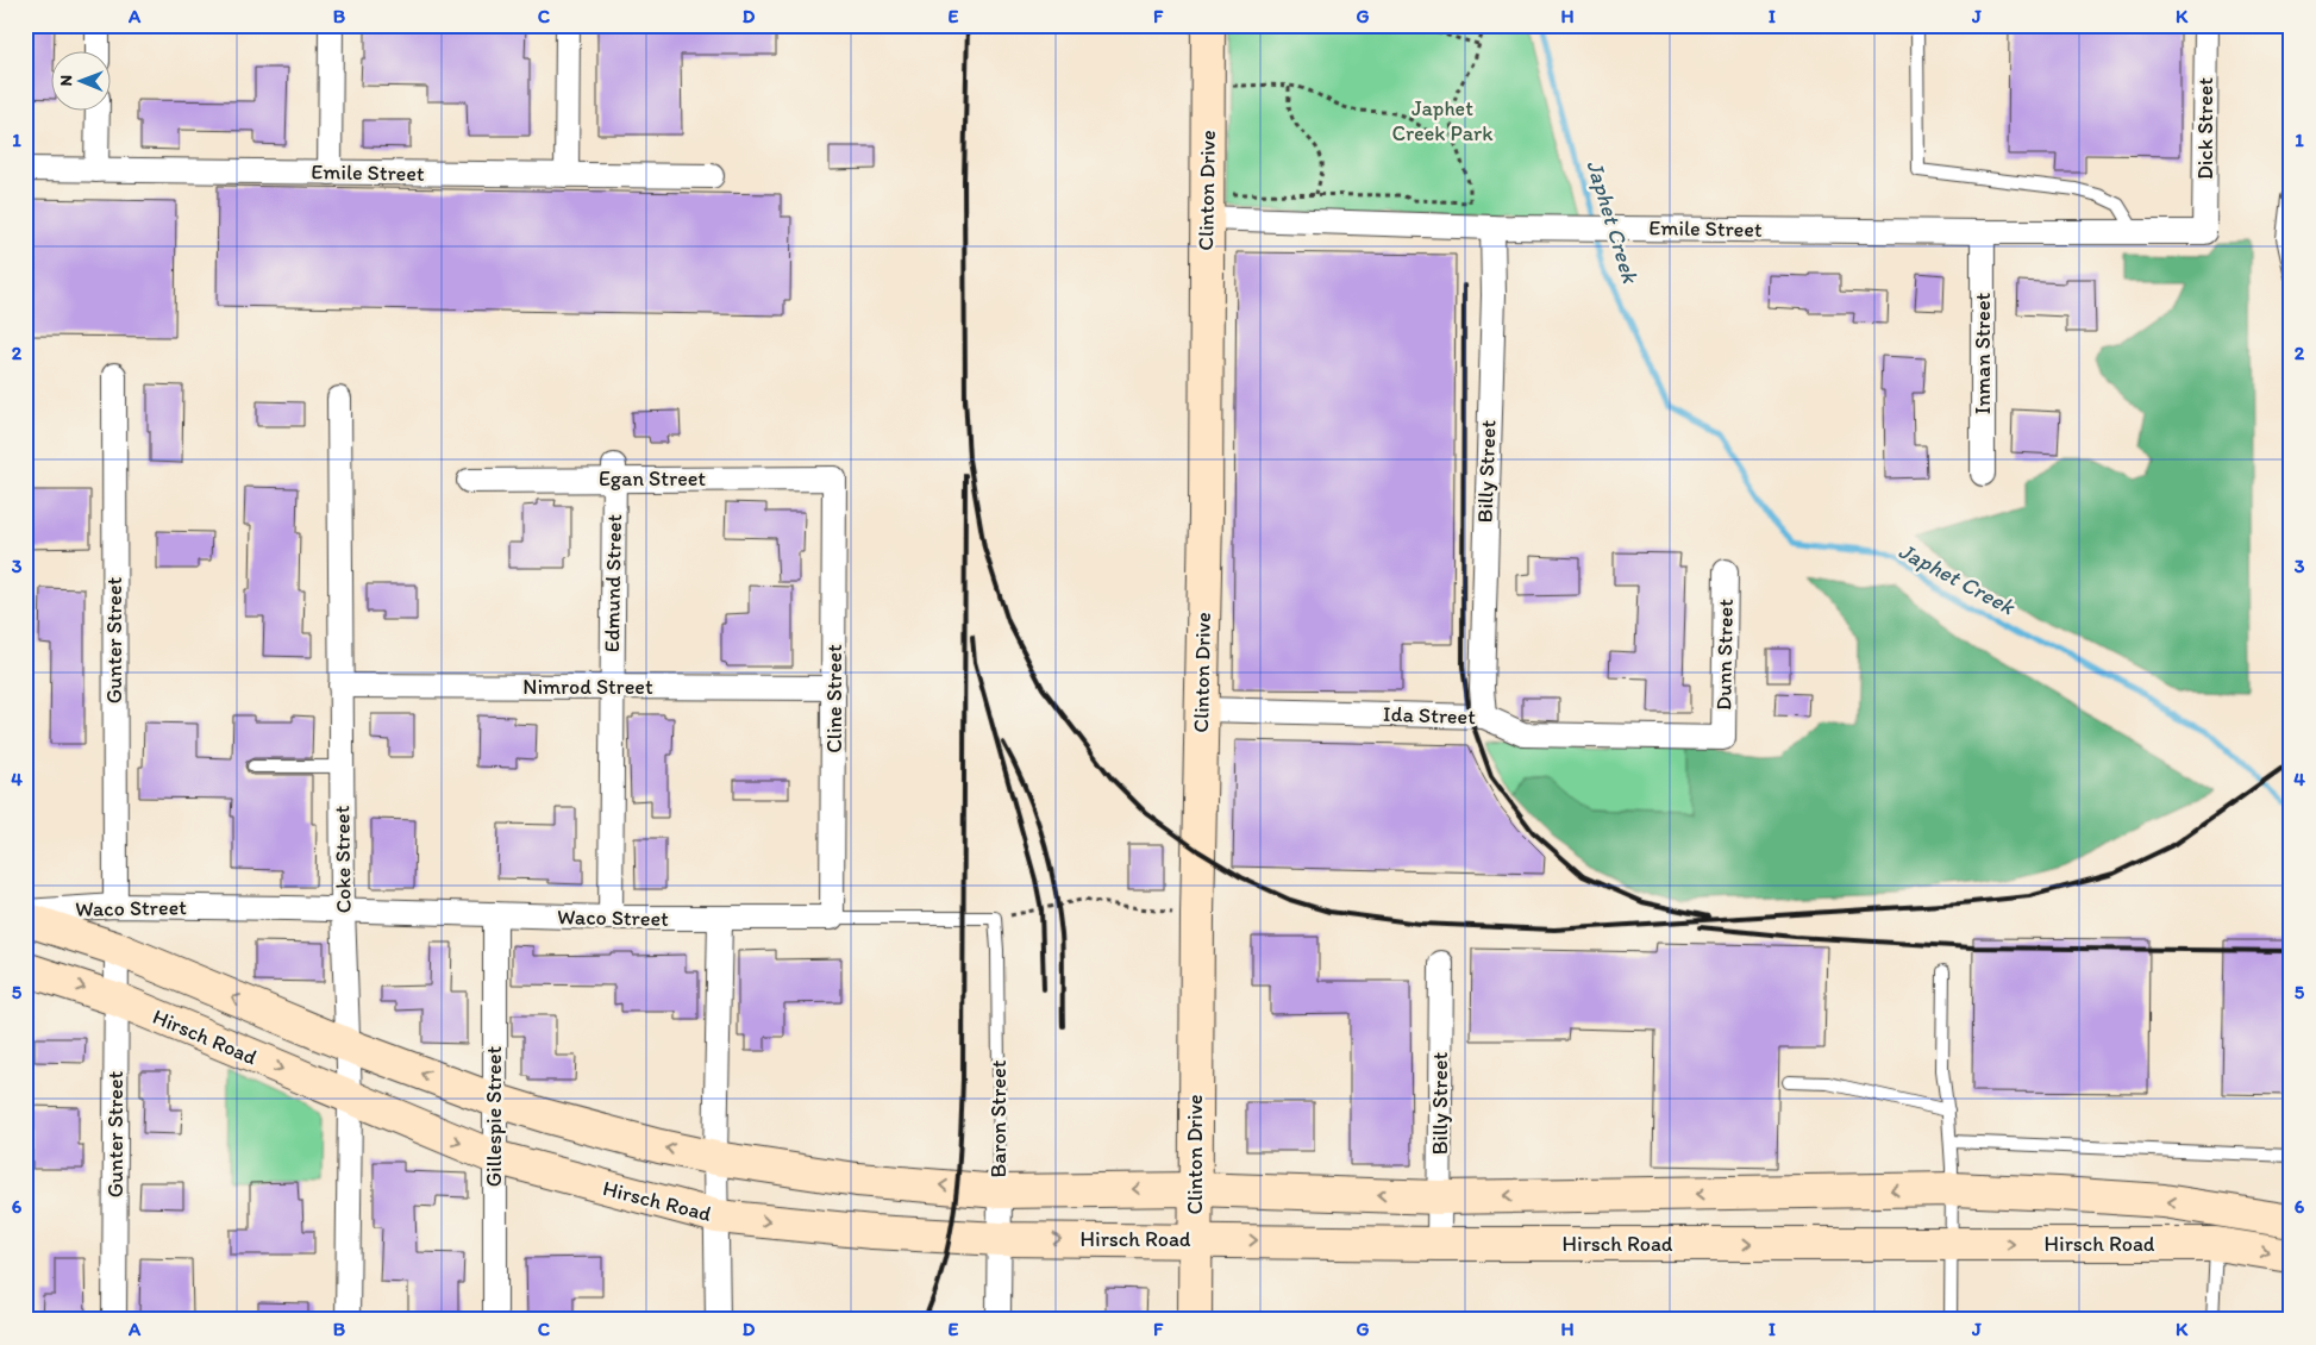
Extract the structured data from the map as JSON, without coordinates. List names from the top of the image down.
{
  "streets": {
    "main road": ["Clinton Drive", "Hirsch Road"],
    "street": [
      "Dick Street",
      "Emile Street",
      "Inman Street",
      "Billy Street",
      "Egan Street",
      "Edmund Street",
      "Gunter Street",
      "Dunn Street",
      "Nimrod Street",
      "Cline Street",
      "Ida Street",
      "Coke Street",
      "Waco Street",
      "Gillespie Street",
      "Baron Street"
    ]
  },
  "crossings": [
    ["Dick Street", "Emile Street"],
    ["Emile Street", "Clinton Drive"],
    ["Emile Street", "Inman Street"],
    ["Emile Street", "Billy Street"],
    ["Clinton Drive", "Ida Street"],
    ["Clinton Drive", "Hirsch Road"],
    ["Billy Street", "Ida Street"],
    ["Billy Street", "Hirsch Road"],
    ["Egan Street", "Edmund Street"],
    ["Egan Street", "Cline Street"],
    ["Edmund Street", "Nimrod Street"],
    ["Edmund Street", "Waco Street"],
    ["Gunter Street", "Waco Street"],
    ["Gunter Street", "Hirsch Road"],
    ["Dunn Street", "Ida Street"],
    ["Nimrod Street", "Cline Street"],
    ["Nimrod Street", "Coke Street"],
    ["Cline Street", "Waco Street"],
    ["Coke Street", "Waco Street"],
    ["Coke Street", "Hirsch Road"],
    ["Waco Street", "Gillespie Street"],
    ["Waco Street", "Baron Street"],
    ["Hirsch Road", "Gillespie Street"],
    ["Hirsch Road", "Baron Street"]
  ],
  "water": ["Japhet Creek"],
  "parks": ["Japhet Creek Park"],
  "north": "left",
  "grid": {
    "columns": [
      "A",
      "B",
      "C",
      "D",
      "E",
      "F",
      "G",
      "H",
      "I",
      "J",
      "K"
    ],
    "rows": [
      "1",
      "2",
      "3",
      "4",
      "5",
      "6"
    ]
  }
}
